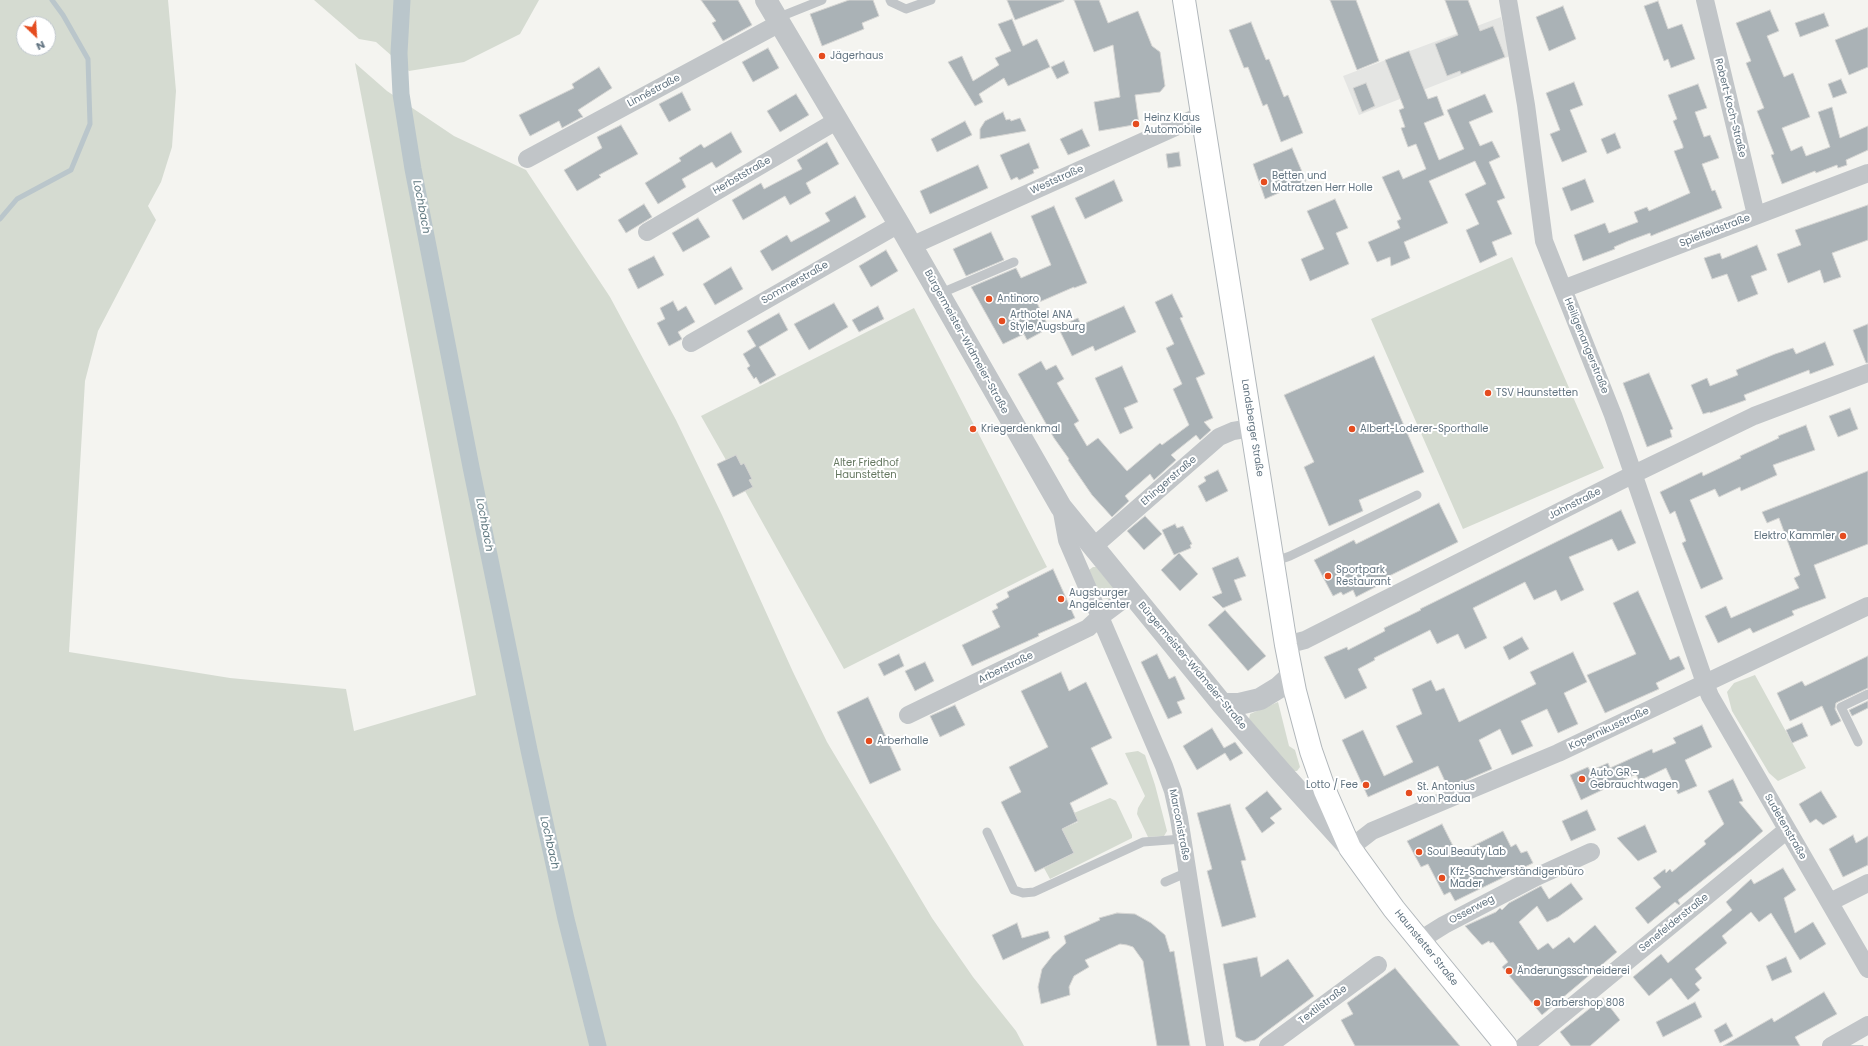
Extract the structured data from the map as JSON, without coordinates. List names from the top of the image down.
{
  "streets": {
    "main road": ["Landsberger Straße", "Haunstetter Straße"],
    "street": [
      "Linnéstraße",
      "Robert-Koch-Straße",
      "Herbststraße",
      "Weststraße",
      "Spielfeldstraße",
      "Sommerstraße",
      "Bürgermeister-Widmeier-Straße",
      "Heiligenangerstraße",
      "Ehingerstraße",
      "Jahnstraße",
      "Arberstraße",
      "Kopernikusstraße",
      "Marconistraße",
      "Sudetenstraße",
      "Osserweg",
      "Senefelderstraße",
      "Textilstraße"
    ]
  },
  "crossings": [
    ["Linnéstraße", "Bürgermeister-Widmeier-Straße"],
    ["Robert-Koch-Straße", "Spielfeldstraße"],
    ["Herbststraße", "Bürgermeister-Widmeier-Straße"],
    ["Weststraße", "Bürgermeister-Widmeier-Straße"],
    ["Weststraße", "Landsberger Straße"],
    ["Spielfeldstraße", "Heiligenangerstraße"],
    ["Sommerstraße", "Bürgermeister-Widmeier-Straße"],
    ["Bürgermeister-Widmeier-Straße", "Landsberger Straße"],
    ["Bürgermeister-Widmeier-Straße", "Ehingerstraße"],
    ["Bürgermeister-Widmeier-Straße", "Kopernikusstraße"],
    ["Bürgermeister-Widmeier-Straße", "Marconistraße"],
    ["Bürgermeister-Widmeier-Straße", "Haunstetter Straße"],
    ["Heiligenangerstraße", "Jahnstraße"],
    ["Heiligenangerstraße", "Kopernikusstraße"],
    ["Heiligenangerstraße", "Sudetenstraße"],
    ["Landsberger Straße", "Ehingerstraße"],
    ["Landsberger Straße", "Jahnstraße"],
    ["Landsberger Straße", "Kopernikusstraße"],
    ["Landsberger Straße", "Haunstetter Straße"],
    ["Arberstraße", "Marconistraße"],
    ["Kopernikusstraße", "Sudetenstraße"],
    ["Kopernikusstraße", "Haunstetter Straße"],
    ["Sudetenstraße", "Senefelderstraße"],
    ["Osserweg", "Haunstetter Straße"]
  ],
  "water": ["Lochbach"],
  "parks": ["Alter Friedhof Haunstetten"],
  "places": [
    "Jägerhaus",
    "Heinz Klaus Automobile",
    "Betten und Matratzen Herr Holle",
    "Antinoro",
    "Arthotel ANA Style Augsburg",
    "TSV Haunstetten",
    "Kriegerdenkmal",
    "Albert-Loderer-Sporthalle",
    "Elektro Kammler",
    "Sportpark Restaurant",
    "Augsburger Angelcenter",
    "Arberhalle",
    "Auto GR - Gebrauchtwagen",
    "Lotto / Fee",
    "St. Antonius von Padua",
    "Soul Beauty Lab",
    "Kfz-Sachverständigenbüro Mader",
    "Änderungsschneiderei",
    "Barbershop 808"
  ],
  "north": "bottom right"
}
